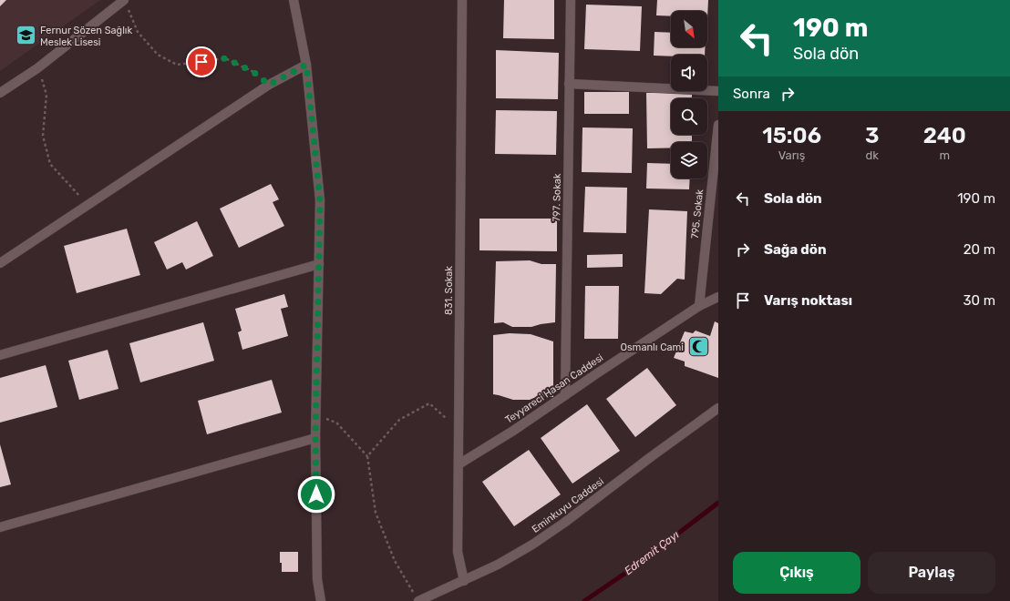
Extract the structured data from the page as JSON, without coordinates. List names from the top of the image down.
{
  "streets": {
    "street": [
      "797. Sokak",
      "795. Sokak",
      "831. Sokak",
      "Teyyareci Hasan Caddesi",
      "Eminkuyu Caddesi"
    ]
  },
  "crossings": [
    ["797. Sokak", "Teyyareci Hasan Caddesi"],
    ["795. Sokak", "Teyyareci Hasan Caddesi"],
    ["831. Sokak", "Teyyareci Hasan Caddesi"],
    ["831. Sokak", "Eminkuyu Caddesi"]
  ],
  "water": ["Edremit Çayı"],
  "places": {
    "school or university": ["Fernur Sözen Sağlık Meslek Lisesi"],
    "mosque": ["Osmanlı Cami"]
  },
  "north": "bottom right",
  "page": {
    "turn": ["190 m", "Sola dön"],
    "then": "Sonra",
    "eta": [
      "15:06",
      "Varış",
      "3",
      "dk",
      "240",
      "m"
    ],
    "list": [
      {
        "name": "Sola dön",
        "value": "190 m"
      },
      {
        "name": "Sağa dön",
        "value": "20 m"
      },
      {
        "name": "Varış noktası",
        "value": "30 m"
      }
    ],
    "buttons": ["Çıkış", "Paylaş"]
  }
}
